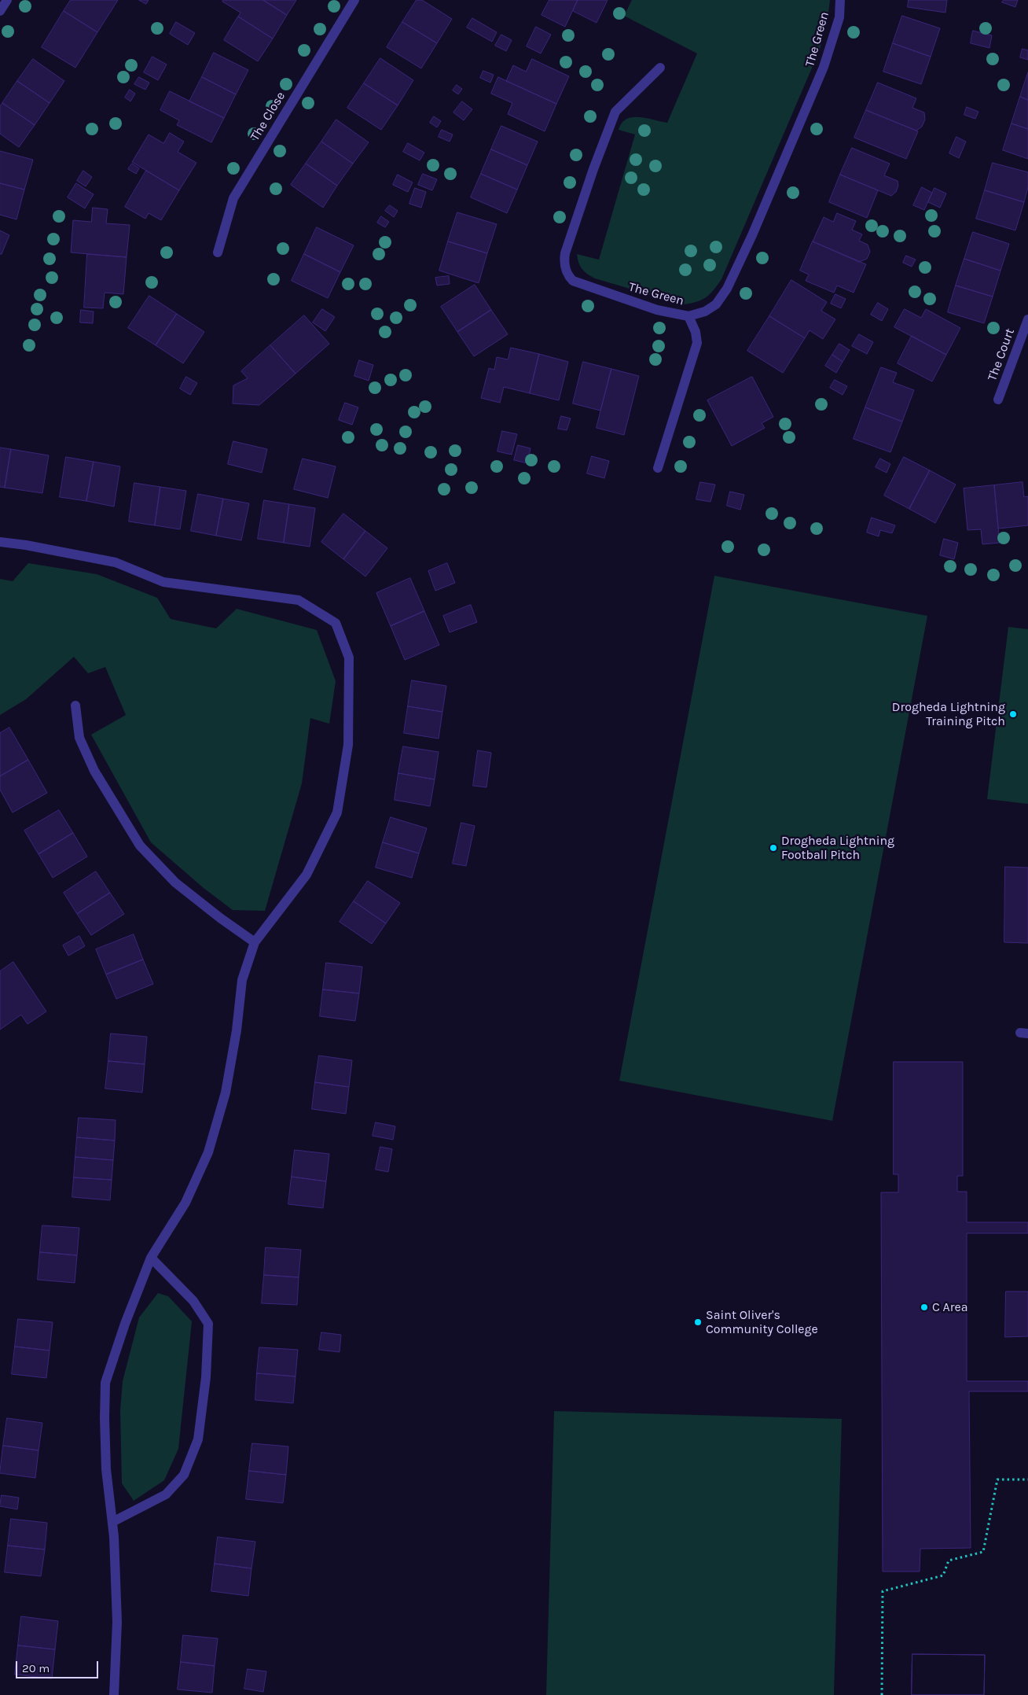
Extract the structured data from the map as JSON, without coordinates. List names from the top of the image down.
{
  "streets": {
    "street": ["The Green", "The Close", "The Court"]
  },
  "places": [
    "Drogheda Lightning Training Pitch",
    "Drogheda Lightning Football Pitch",
    "C Area",
    "Saint Oliver's Community College"
  ],
  "scale_bar": "20 m"
}
